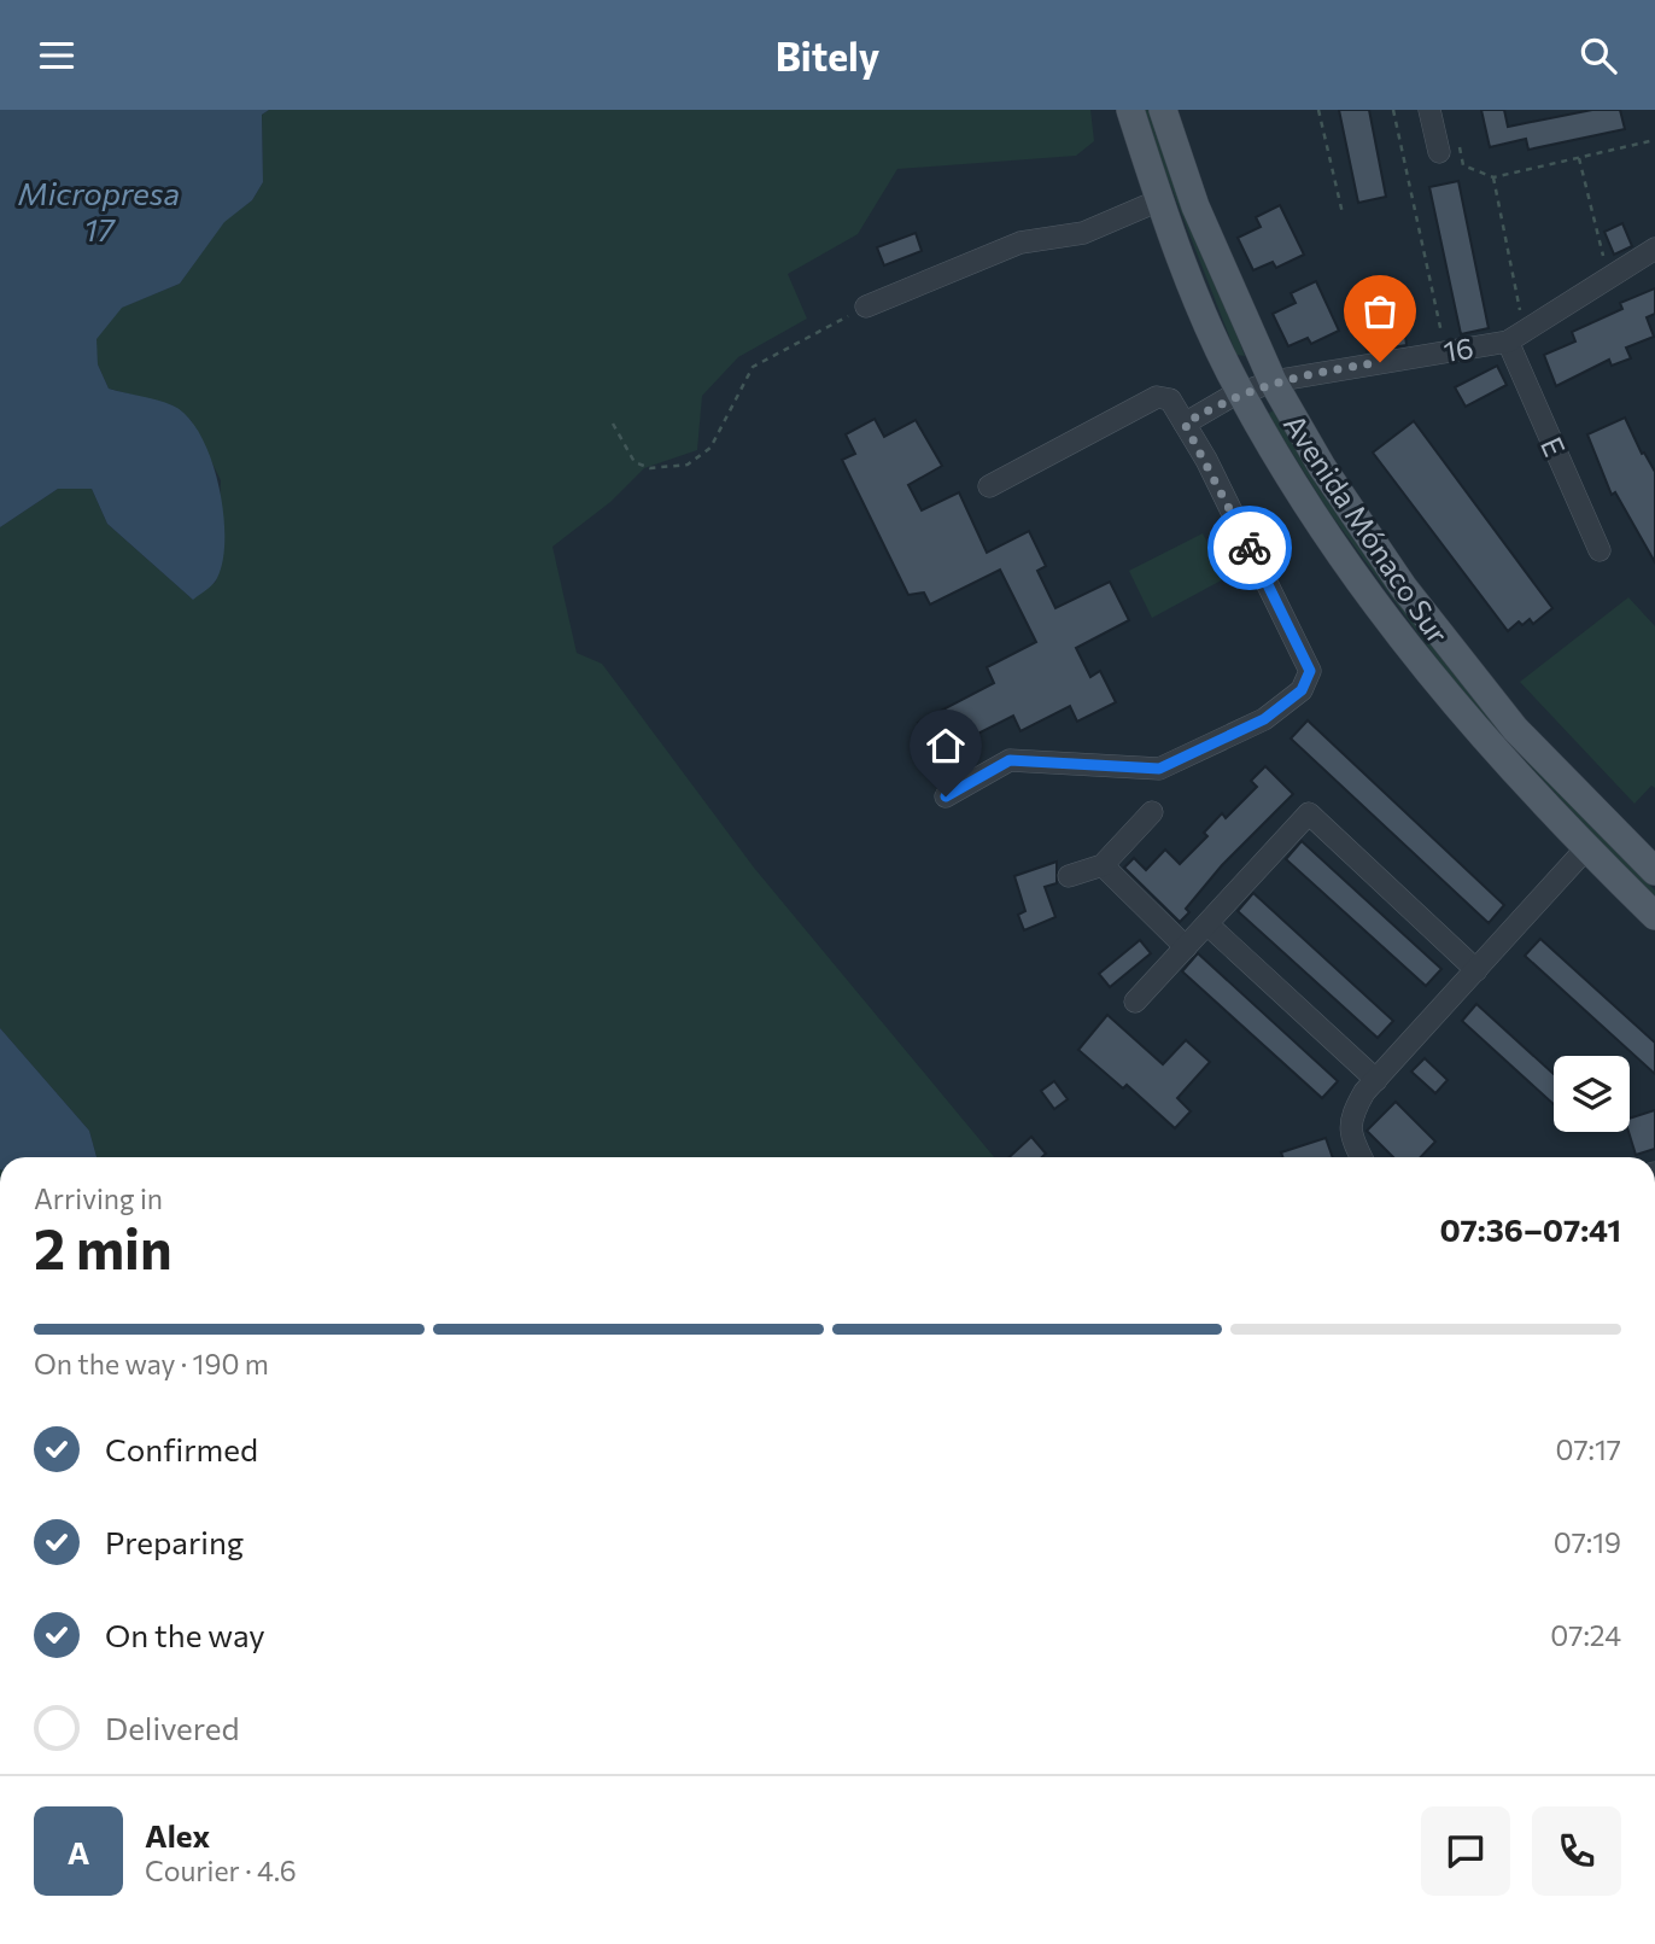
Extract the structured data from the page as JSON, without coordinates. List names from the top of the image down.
{
  "streets": {
    "main road": ["Avenida Mónaco Sur"],
    "street": ["16", "E"]
  },
  "crossings": [
    ["16", "E"],
    ["16", "Avenida Mónaco Sur"]
  ],
  "water": ["Micropresa 17"],
  "page": {
    "header": "Bitely",
    "heading": ["2 min", "Arriving in", "07:36–07:41"],
    "panel": ["Alex", "Courier · 4.6"],
    "bar": "On the way · 190 m",
    "list": [
      ["Confirmed", "07:17"],
      ["Preparing", "07:19"],
      ["On the way", "07:24"],
      "Delivered"
    ],
    "round": "A"
  }
}
